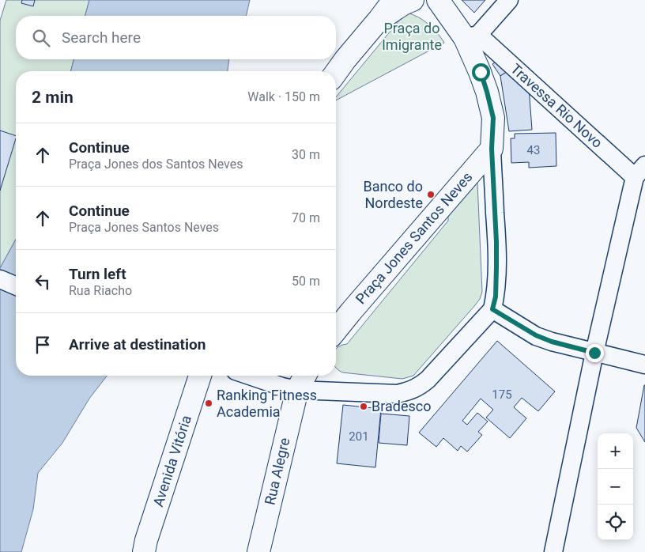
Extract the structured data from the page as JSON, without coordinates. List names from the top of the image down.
{
  "streets": {
    "main road": ["Praça Jones Santos Neves", "Avenida Vitória", "Rua Alegre"],
    "street": ["Travessa Rio Novo"]
  },
  "parks": ["Praça do Imigrante"],
  "places": ["Banco do Nordeste", "Ranking Fitness Academia", "Bradesco"],
  "house_numbers": ["43", "175", "201"],
  "page": {
    "search": "Search here",
    "heading": ["2 min", "Walk · 150 m"],
    "list": [
      ["Continue", "Praça Jones dos Santos Neves", "30 m"],
      ["Continue", "Praça Jones Santos Neves", "70 m"],
      ["Turn left", "Rua Riacho", "50 m"],
      "Arrive at destination"
    ],
    "map_buttons": ["+", "−"]
  }
}
